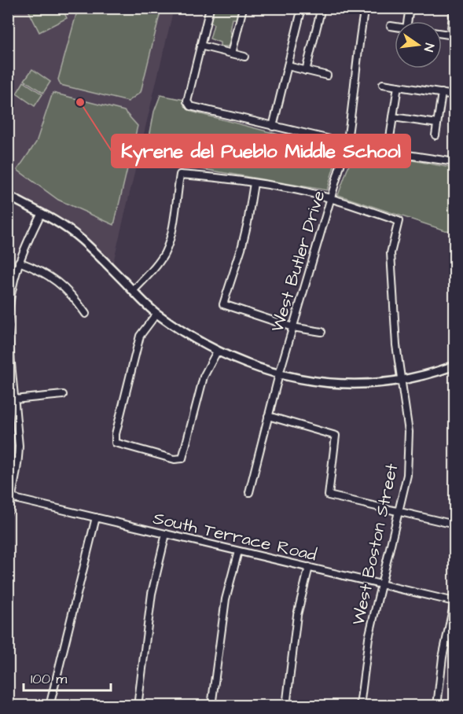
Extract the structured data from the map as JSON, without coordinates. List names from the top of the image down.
{
  "streets": {
    "street": ["West Butler Drive", "South Terrace Road", "West Boston Street"]
  },
  "crossings": [
    ["West Butler Drive", "West Boston Street"],
    ["South Terrace Road", "West Boston Street"]
  ],
  "places": ["Kyrene del Pueblo Middle School"],
  "scale_bar": "100 m",
  "north": "right"
}
